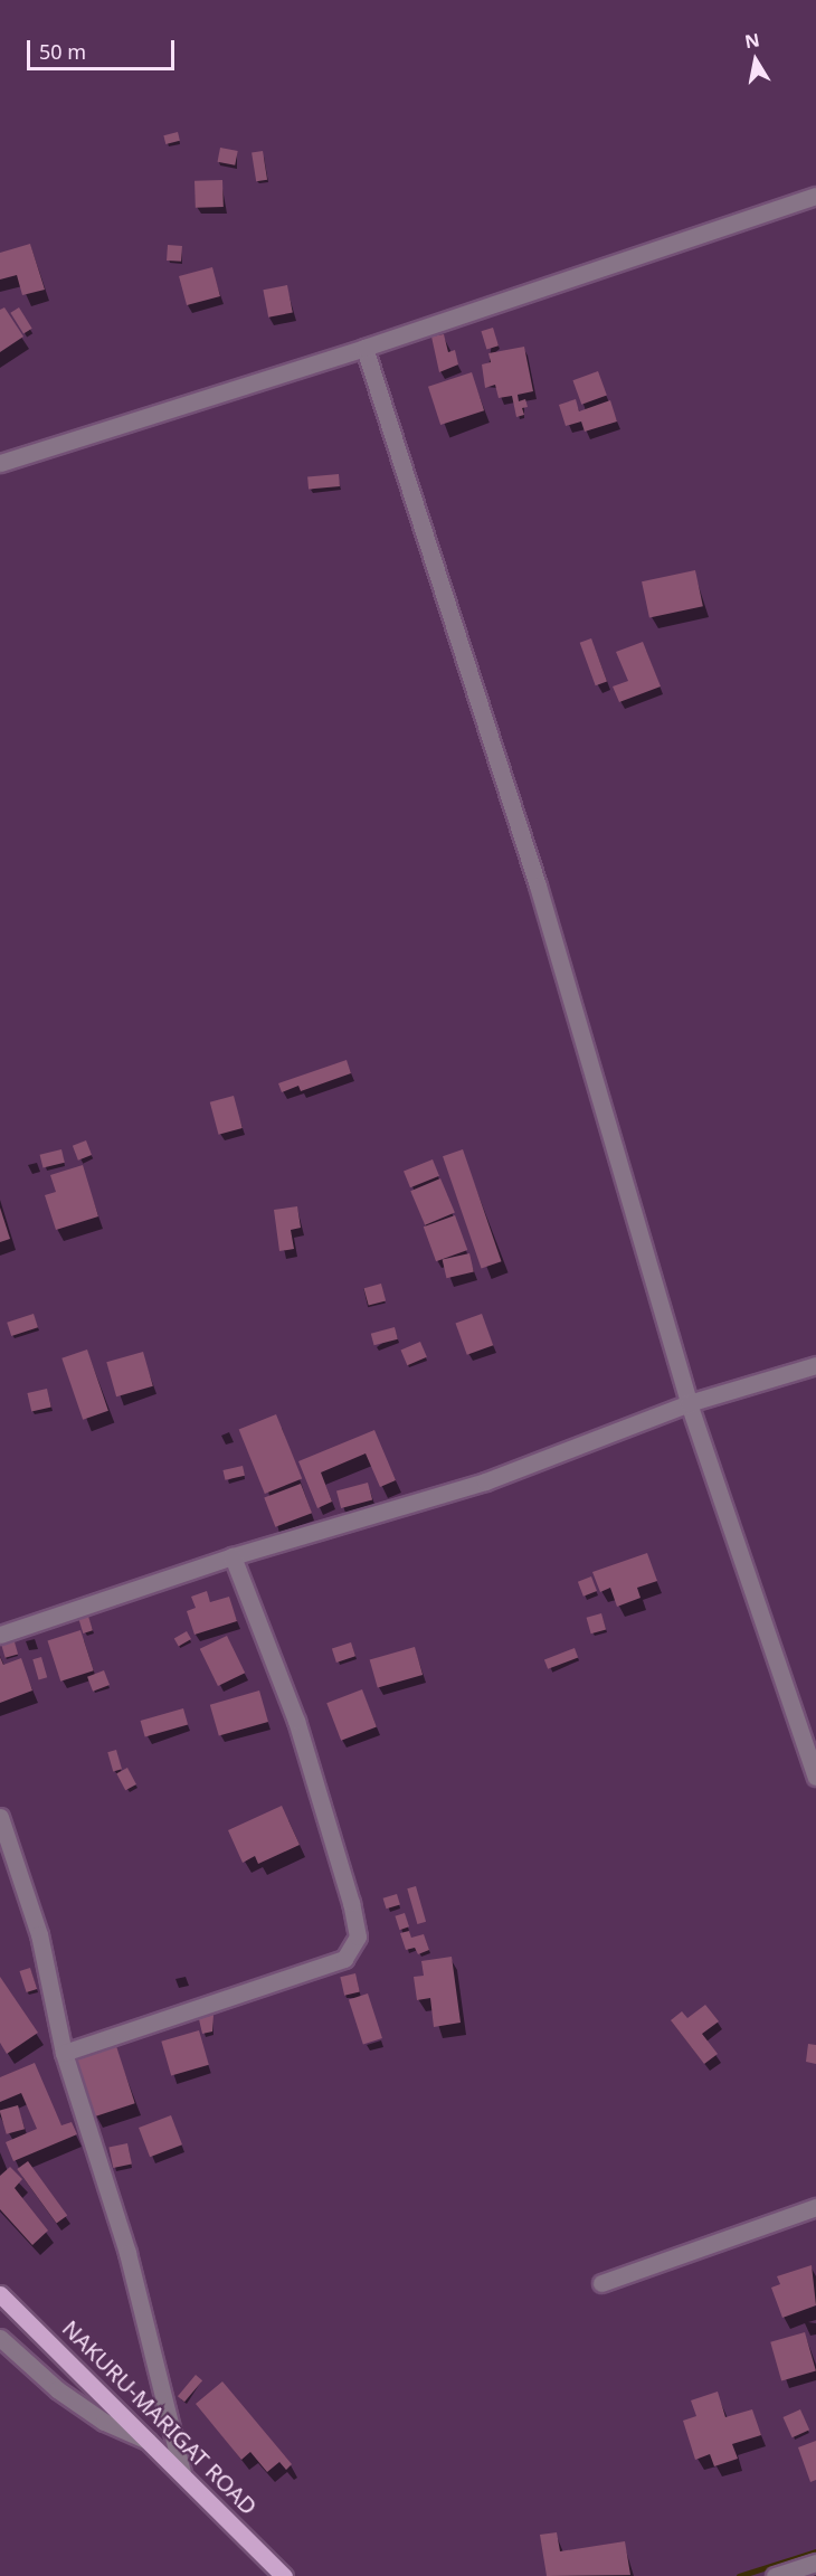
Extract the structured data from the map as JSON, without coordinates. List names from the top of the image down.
{
  "streets": {
    "main road": ["NAKURU-MARIGAT ROAD"]
  },
  "scale_bar": "50 m",
  "north": "top"
}
